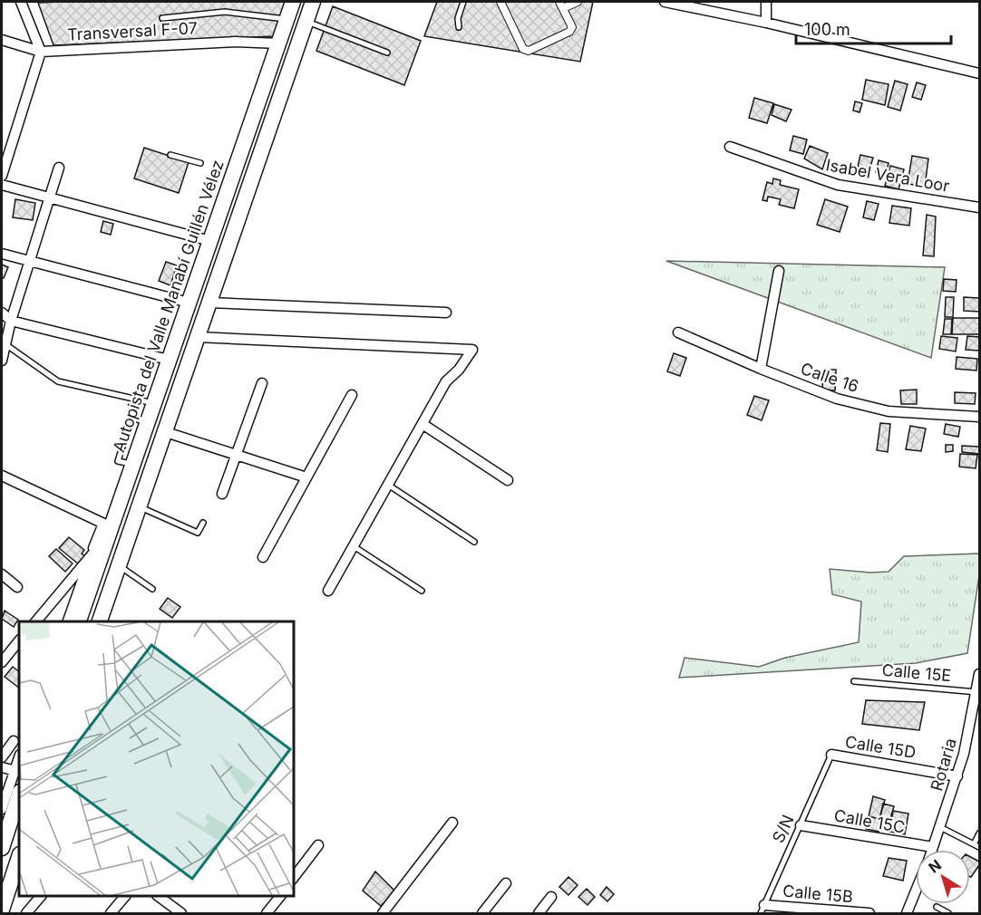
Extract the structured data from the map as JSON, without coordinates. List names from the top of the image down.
{
  "streets": {
    "main road": ["Autopista del Valle Manabí Guillén Vélez"],
    "street": [
      "Transversal F-07",
      "Isabel Vera Loor",
      "Calle 16",
      "Calle 15D",
      "Rotaria",
      "Calle 15C",
      "Calle 15B"
    ],
    "lane": ["Calle 15E", "S/N"]
  },
  "crossings": [
    ["Transversal F-07", "Autopista del Valle Manabí Guillén Vélez"],
    ["Calle 15E", "Rotaria"],
    ["Calle 15D", "Rotaria"],
    ["Calle 15D", "S/N"],
    ["Rotaria", "Calle 15C"],
    ["Calle 15C", "S/N"],
    ["S/N", "Calle 15B"]
  ],
  "scale_bar": "100 m",
  "north": "top left"
}
